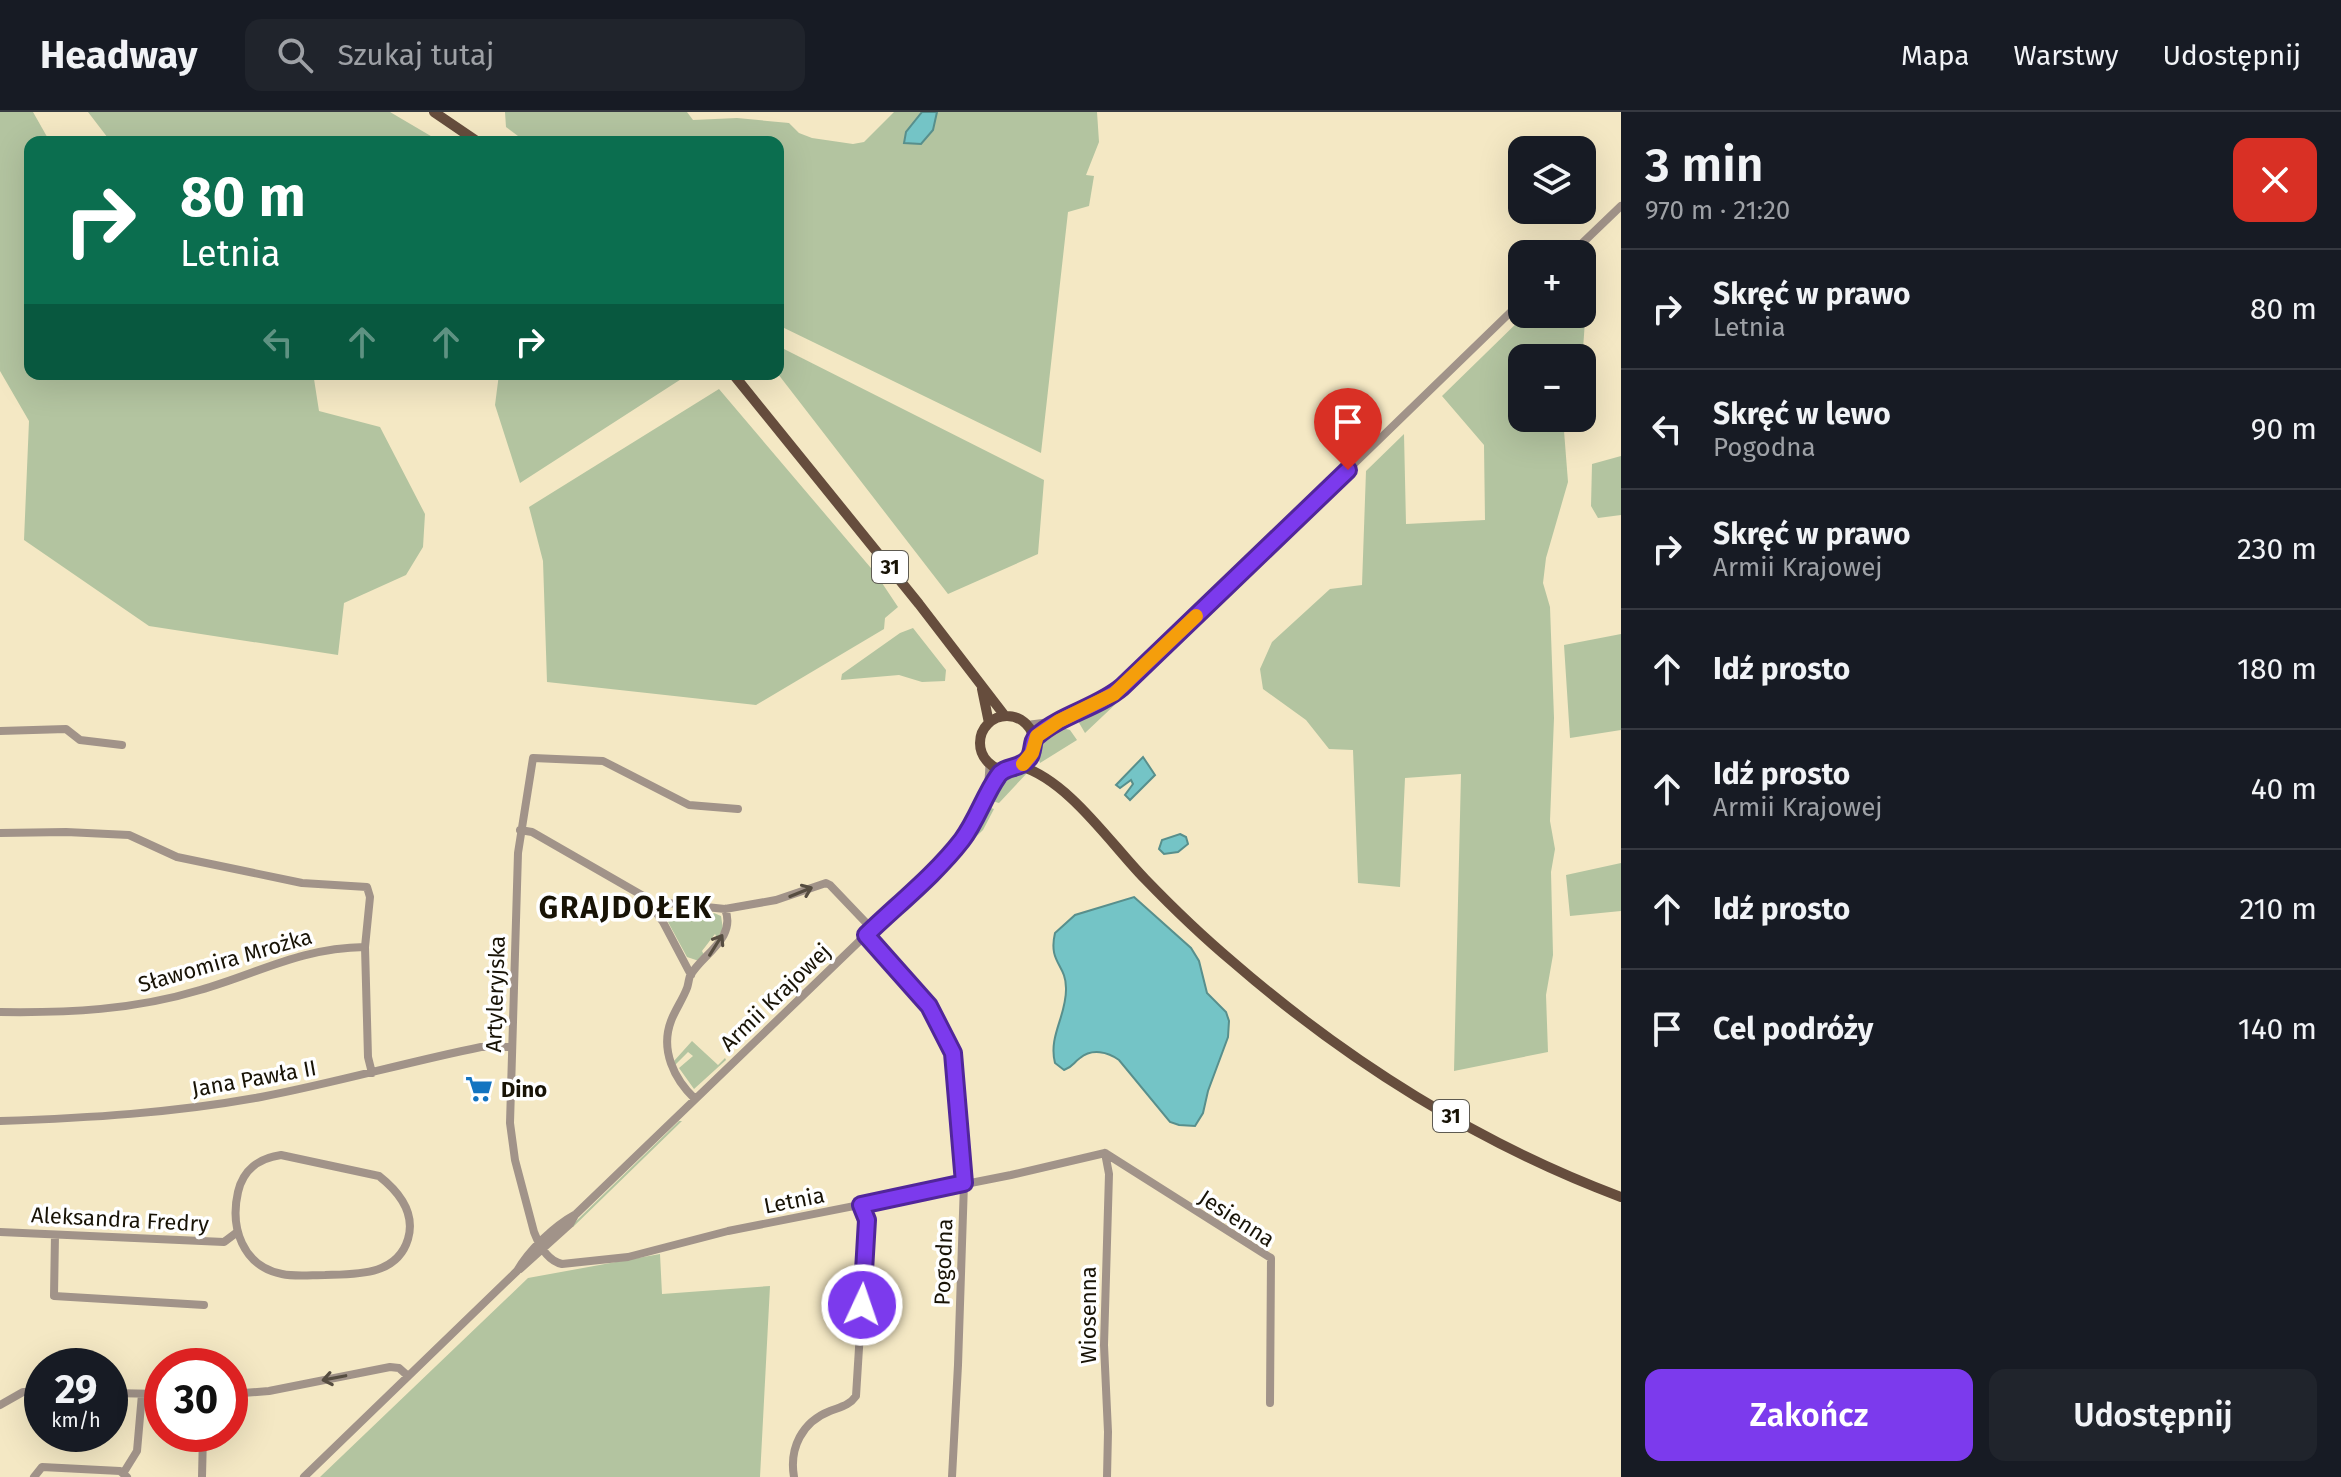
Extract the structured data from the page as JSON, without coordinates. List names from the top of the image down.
{
  "streets": {
    "main road": ["31"],
    "street": [
      "Sławomira Mrożka",
      "Artyleryjska",
      "Armii Krajowej",
      "Jana Pawła II",
      "Letnia",
      "Jesienna",
      "Aleksandra Fredry",
      "Pogodna",
      "Wiosenna"
    ]
  },
  "crossings": [
    ["31", "Armii Krajowej"],
    ["Artyleryjska", "Armii Krajowej"],
    ["Artyleryjska", "Jana Pawła II"],
    ["Artyleryjska", "Letnia"],
    ["Armii Krajowej", "Letnia"],
    ["Armii Krajowej", "Pogodna"],
    ["Letnia", "Jesienna"],
    ["Letnia", "Pogodna"],
    ["Letnia", "Wiosenna"],
    ["Jesienna", "Wiosenna"]
  ],
  "districts": ["GRAJDOŁEK"],
  "places": {
    "supermarket": ["Dino"]
  },
  "page": {
    "header": "Headway",
    "search": "Szukaj tutaj",
    "nav": ["Mapa", "Warstwy", "Udostępnij"],
    "heading": ["3 min", "970 m · 21:20"],
    "map_buttons": ["+", "−"],
    "turn": ["80 m", "Letnia"],
    "list": [
      {
        "name": "Skręć w prawo",
        "note": "Letnia",
        "value": "80 m"
      },
      {
        "name": "Skręć w lewo",
        "note": "Pogodna",
        "value": "90 m"
      },
      {
        "name": "Skręć w prawo",
        "note": "Armii Krajowej",
        "value": "230 m"
      },
      {
        "name": "Idź prosto",
        "value": "180 m"
      },
      {
        "name": "Idź prosto",
        "note": "Armii Krajowej",
        "value": "40 m"
      },
      {
        "name": "Idź prosto",
        "value": "210 m"
      },
      {
        "name": "Cel podróży",
        "value": "140 m"
      }
    ],
    "speed": "29 km/h",
    "limit": "30",
    "buttons": ["Zakończ", "Udostępnij"]
  }
}
